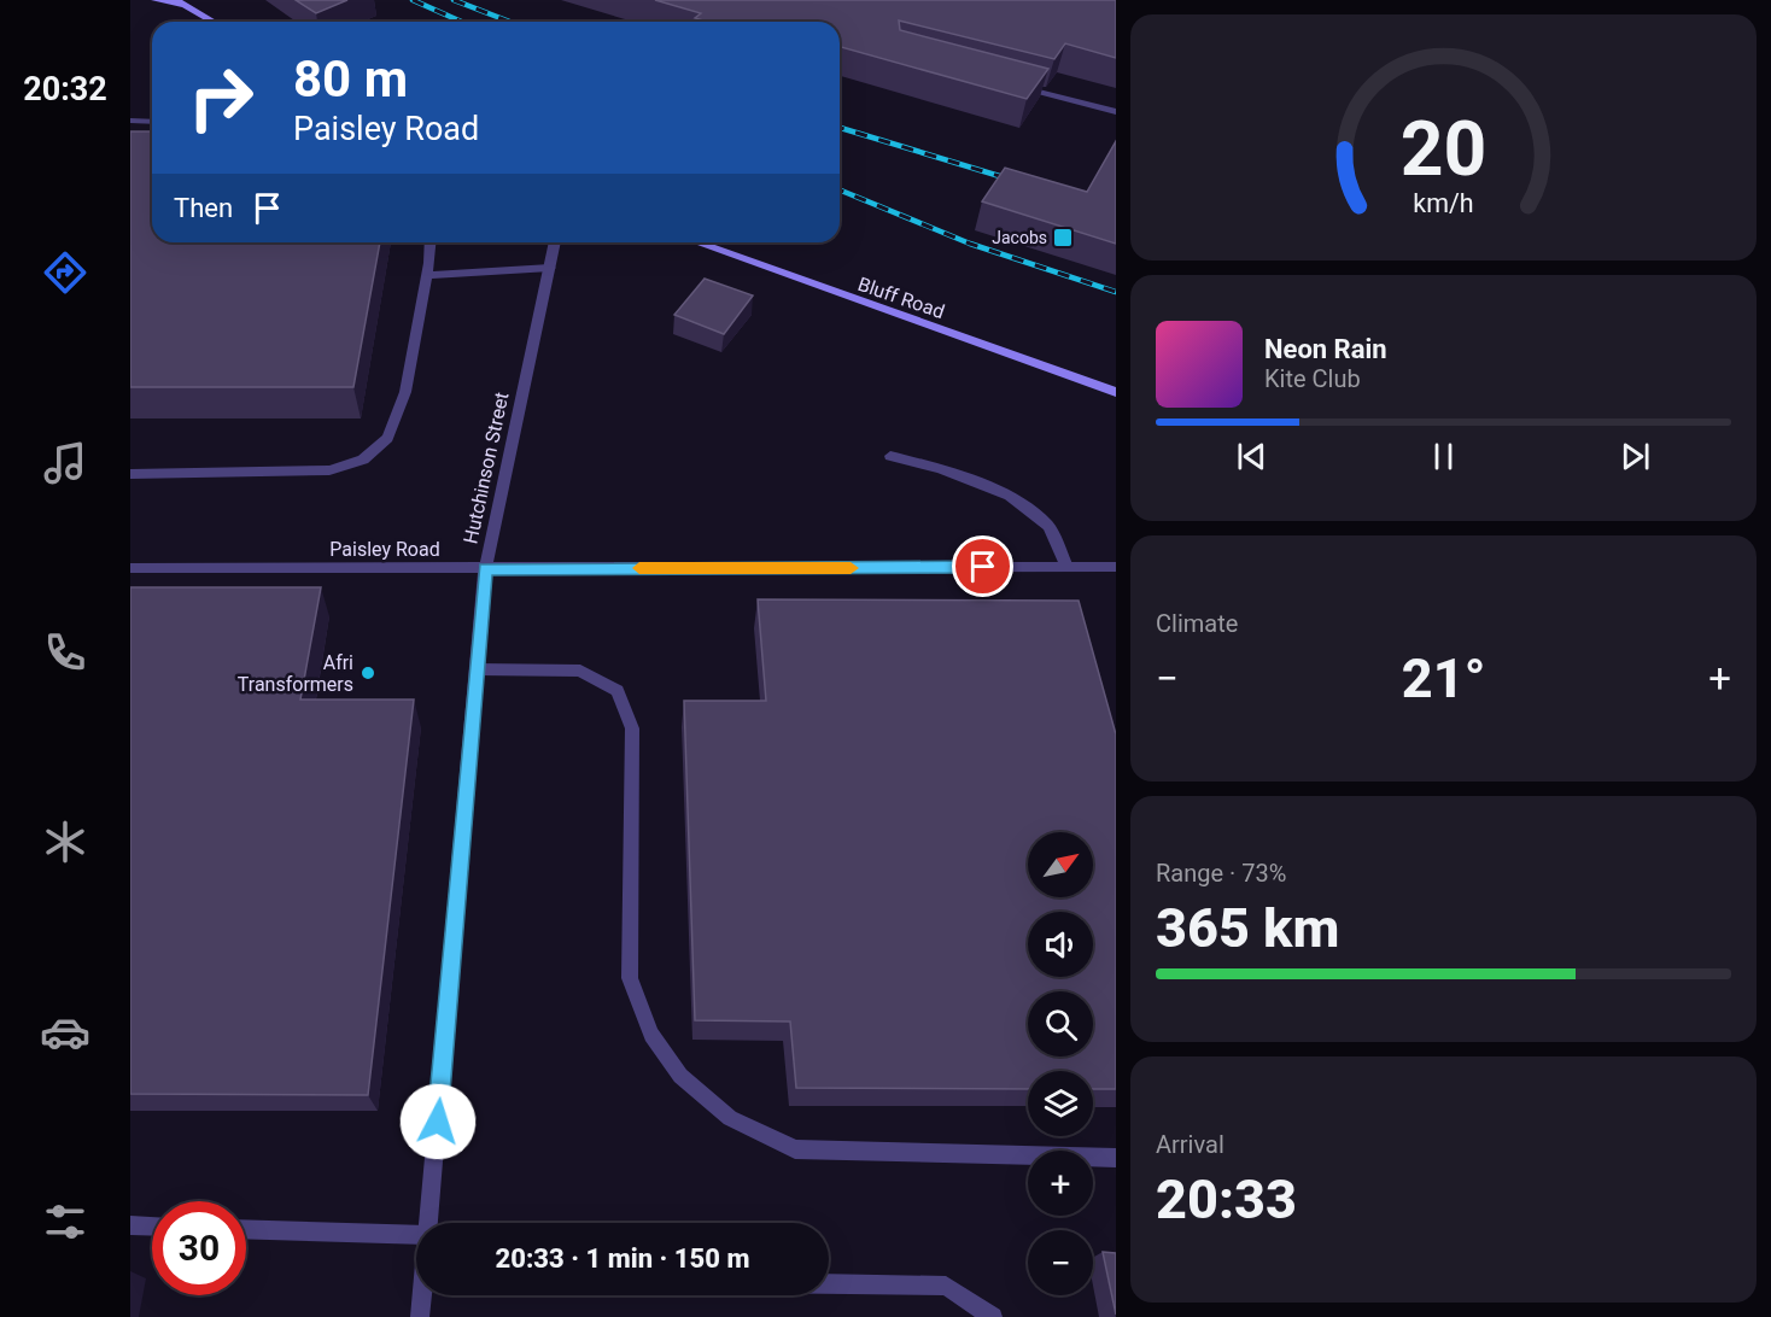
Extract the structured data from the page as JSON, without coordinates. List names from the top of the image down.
{
  "streets": {
    "main road": ["Bluff Road"],
    "street": ["Hutchinson Street", "Paisley Road"]
  },
  "crossings": [
    ["Hutchinson Street", "Paisley Road"]
  ],
  "places": {
    "transit": ["Jacobs"],
    "other": ["Afri Transformers"]
  },
  "north": "top right",
  "page": {
    "tabs": "20:32",
    "turn": ["80 m", "Paisley Road"],
    "then": "Then",
    "song": ["Neon Rain", "Kite Club"],
    "tile": [
      "Climate",
      ["Range · 73%", "365 km"],
      ["Arrival", "20:33"]
    ],
    "heat": ["−", "21°", "+"],
    "map_buttons": ["+", "−"],
    "limit": "30",
    "trip": "20:33 · 1 min · 150 m",
    "gauge": ["20", "km/h"]
  }
}
